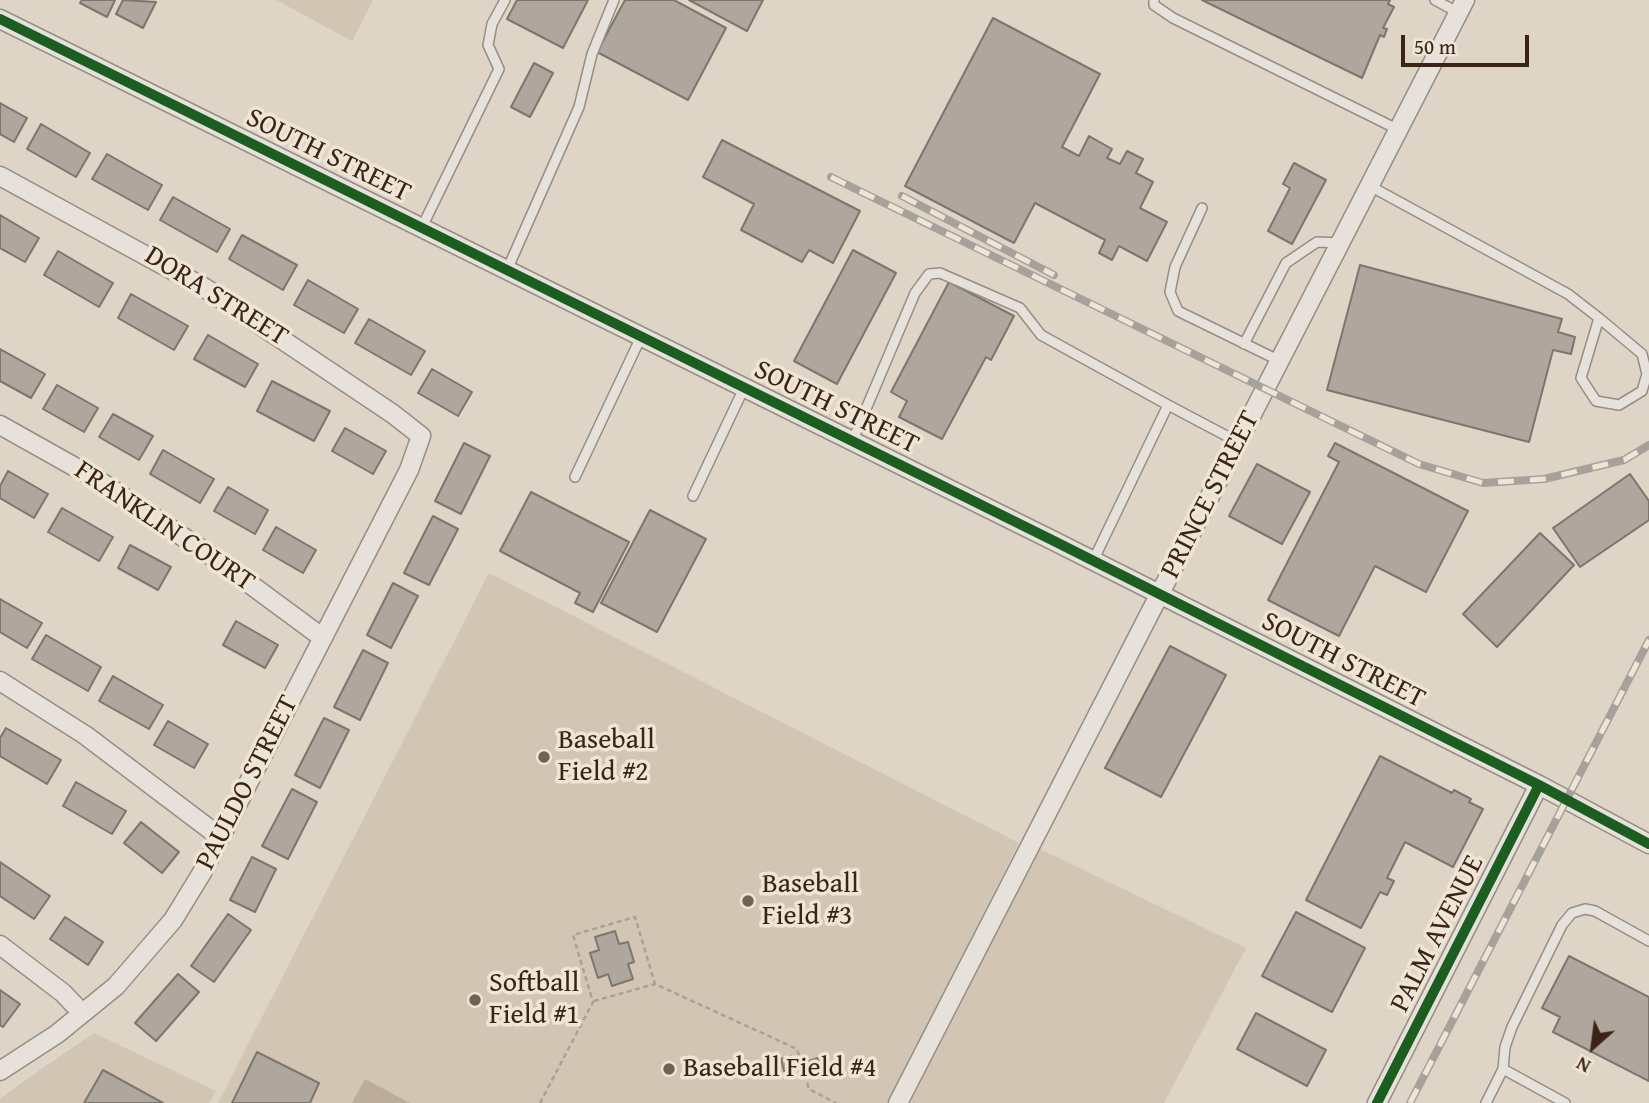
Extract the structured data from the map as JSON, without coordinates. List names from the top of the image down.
{
  "streets": {
    "street": [
      "SOUTH STREET",
      "DORA STREET",
      "PRINCE STREET",
      "FRANKLIN COURT",
      "PAULDO STREET",
      "PALM AVENUE"
    ]
  },
  "crossings": [
    ["SOUTH STREET", "PRINCE STREET"],
    ["SOUTH STREET", "PALM AVENUE"],
    ["DORA STREET", "PAULDO STREET"],
    ["FRANKLIN COURT", "PAULDO STREET"]
  ],
  "places": [
    "Baseball Field #2",
    "Baseball Field #3",
    "Softball Field #1",
    "Baseball Field #4"
  ],
  "scale_bar": "50 m",
  "north": "bottom left"
}
